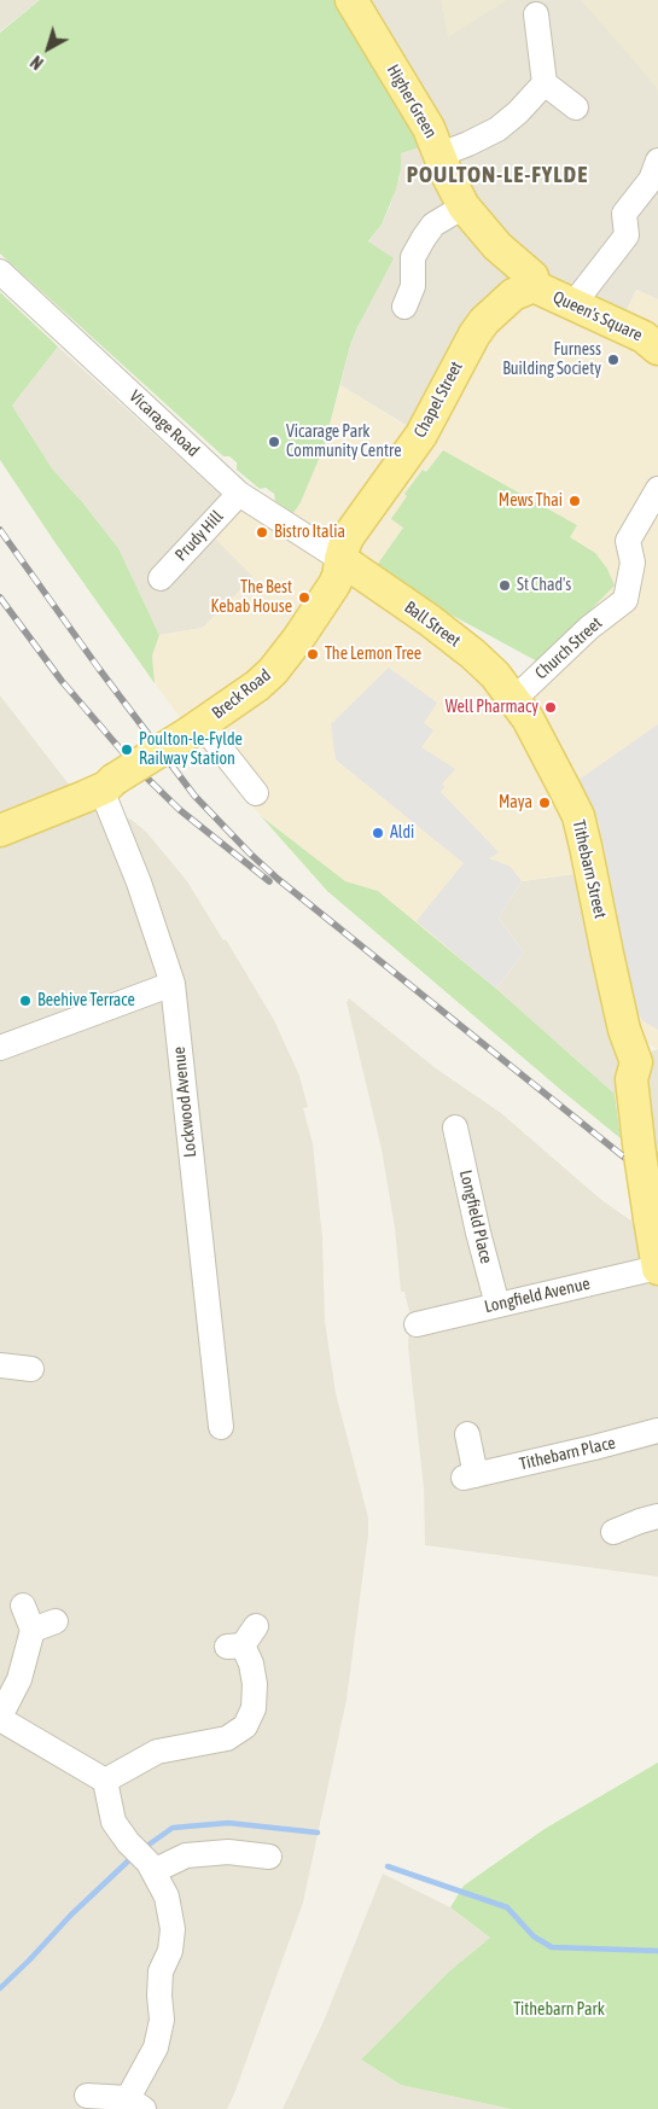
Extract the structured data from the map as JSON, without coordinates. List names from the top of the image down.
{
  "streets": {
    "main road": [
      "Higher Green",
      "Queen's Square",
      "Chapel Street",
      "Ball Street",
      "Breck Road",
      "Tithebarn Street"
    ],
    "street": [
      "Vicarage Road",
      "Prudy Hill",
      "Church Street",
      "Lockwood Avenue",
      "Longfield Place",
      "Longfield Avenue",
      "Tithebarn Place"
    ]
  },
  "crossings": [
    ["Higher Green", "Queen's Square"],
    ["Higher Green", "Chapel Street"],
    ["Queen's Square", "Chapel Street"],
    ["Chapel Street", "Vicarage Road"],
    ["Chapel Street", "Ball Street"],
    ["Chapel Street", "Breck Road"],
    ["Vicarage Road", "Prudy Hill"],
    ["Vicarage Road", "Ball Street"],
    ["Vicarage Road", "Breck Road"],
    ["Ball Street", "Church Street"],
    ["Ball Street", "Breck Road"],
    ["Ball Street", "Tithebarn Street"],
    ["Church Street", "Tithebarn Street"],
    ["Breck Road", "Lockwood Avenue"],
    ["Tithebarn Street", "Longfield Avenue"],
    ["Longfield Place", "Longfield Avenue"]
  ],
  "districts": ["POULTON-LE-FYLDE"],
  "parks": ["Tithebarn Park"],
  "places": [
    "Furness Building Society",
    "Vicarage Park Community Centre",
    "Mews Thai",
    "Bistro Italia",
    "St Chad's",
    "The Best Kebab House",
    "The Lemon Tree",
    "Well Pharmacy",
    "Poulton-le-Fylde Railway Station",
    "Maya",
    "Aldi",
    "Beehive Terrace"
  ],
  "north": "bottom left"
}
